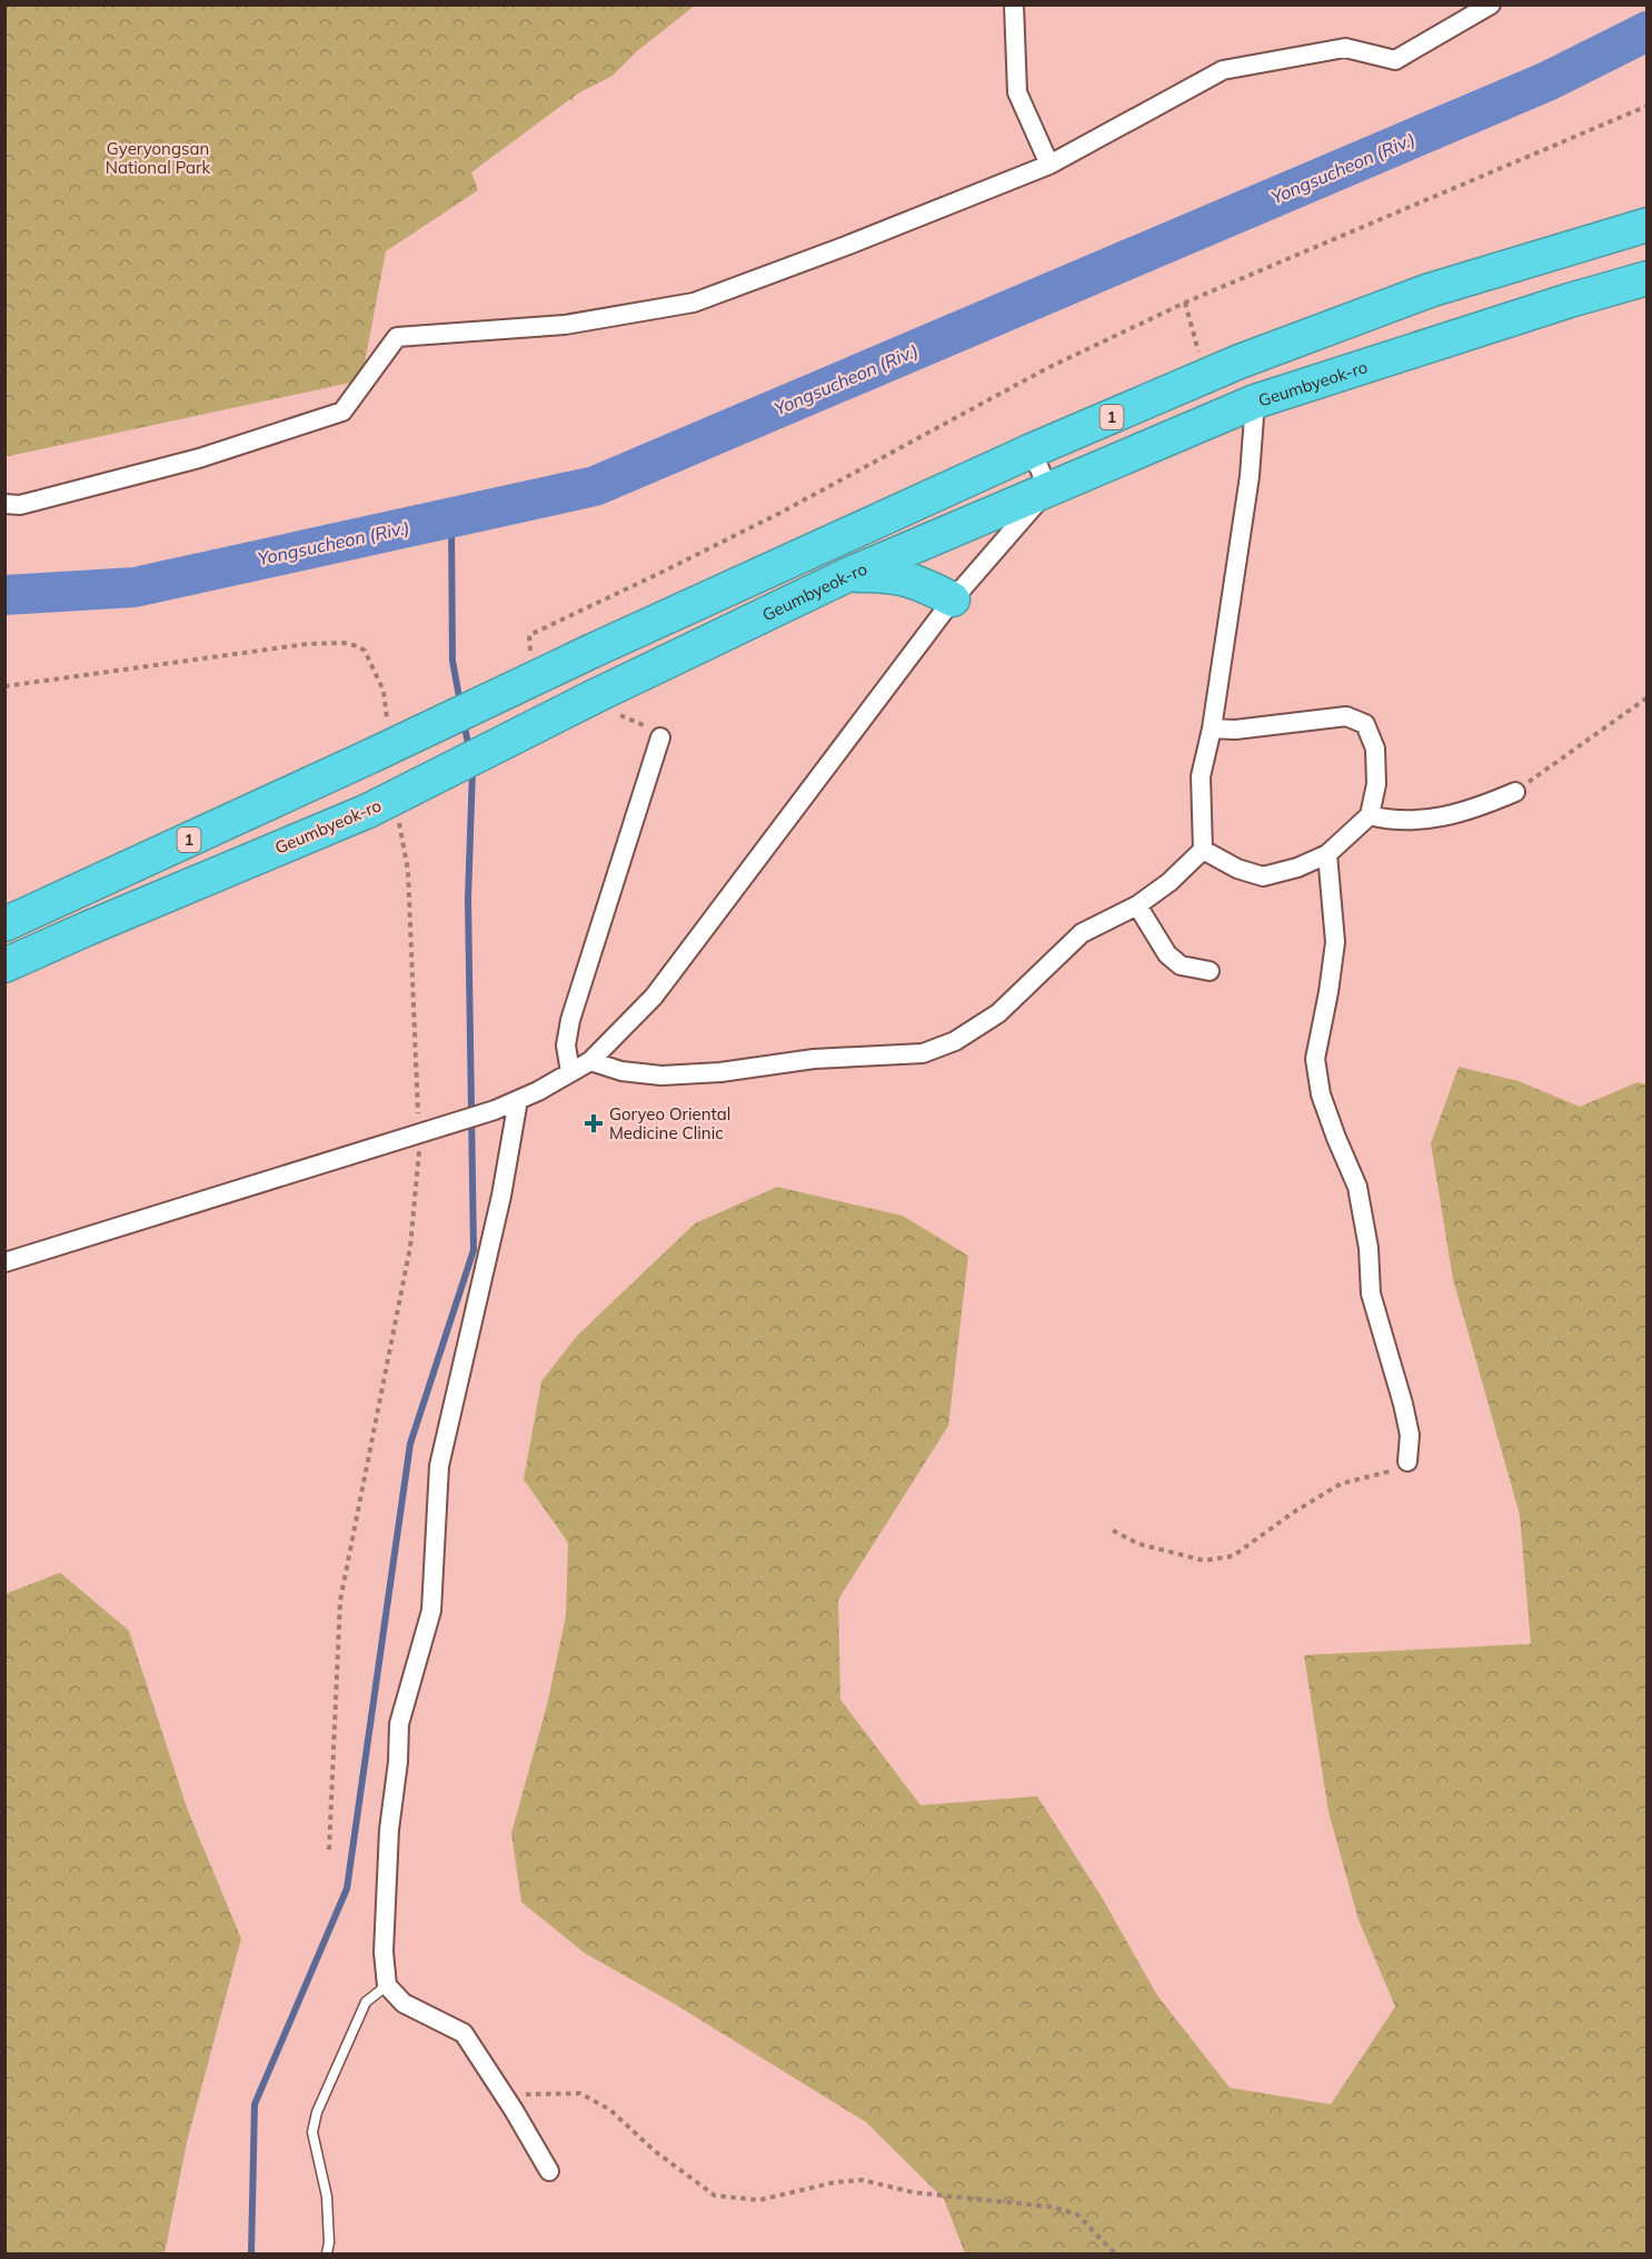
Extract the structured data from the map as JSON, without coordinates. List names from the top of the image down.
{
  "streets": {
    "highway": ["Geumbyeok-ro", "1"]
  },
  "water": ["Yongsucheon (Riv.)"],
  "parks": ["Gyeryongsan National Park"],
  "places": {
    "health": ["Goryeo Oriental Medicine Clinic"]
  }
}
